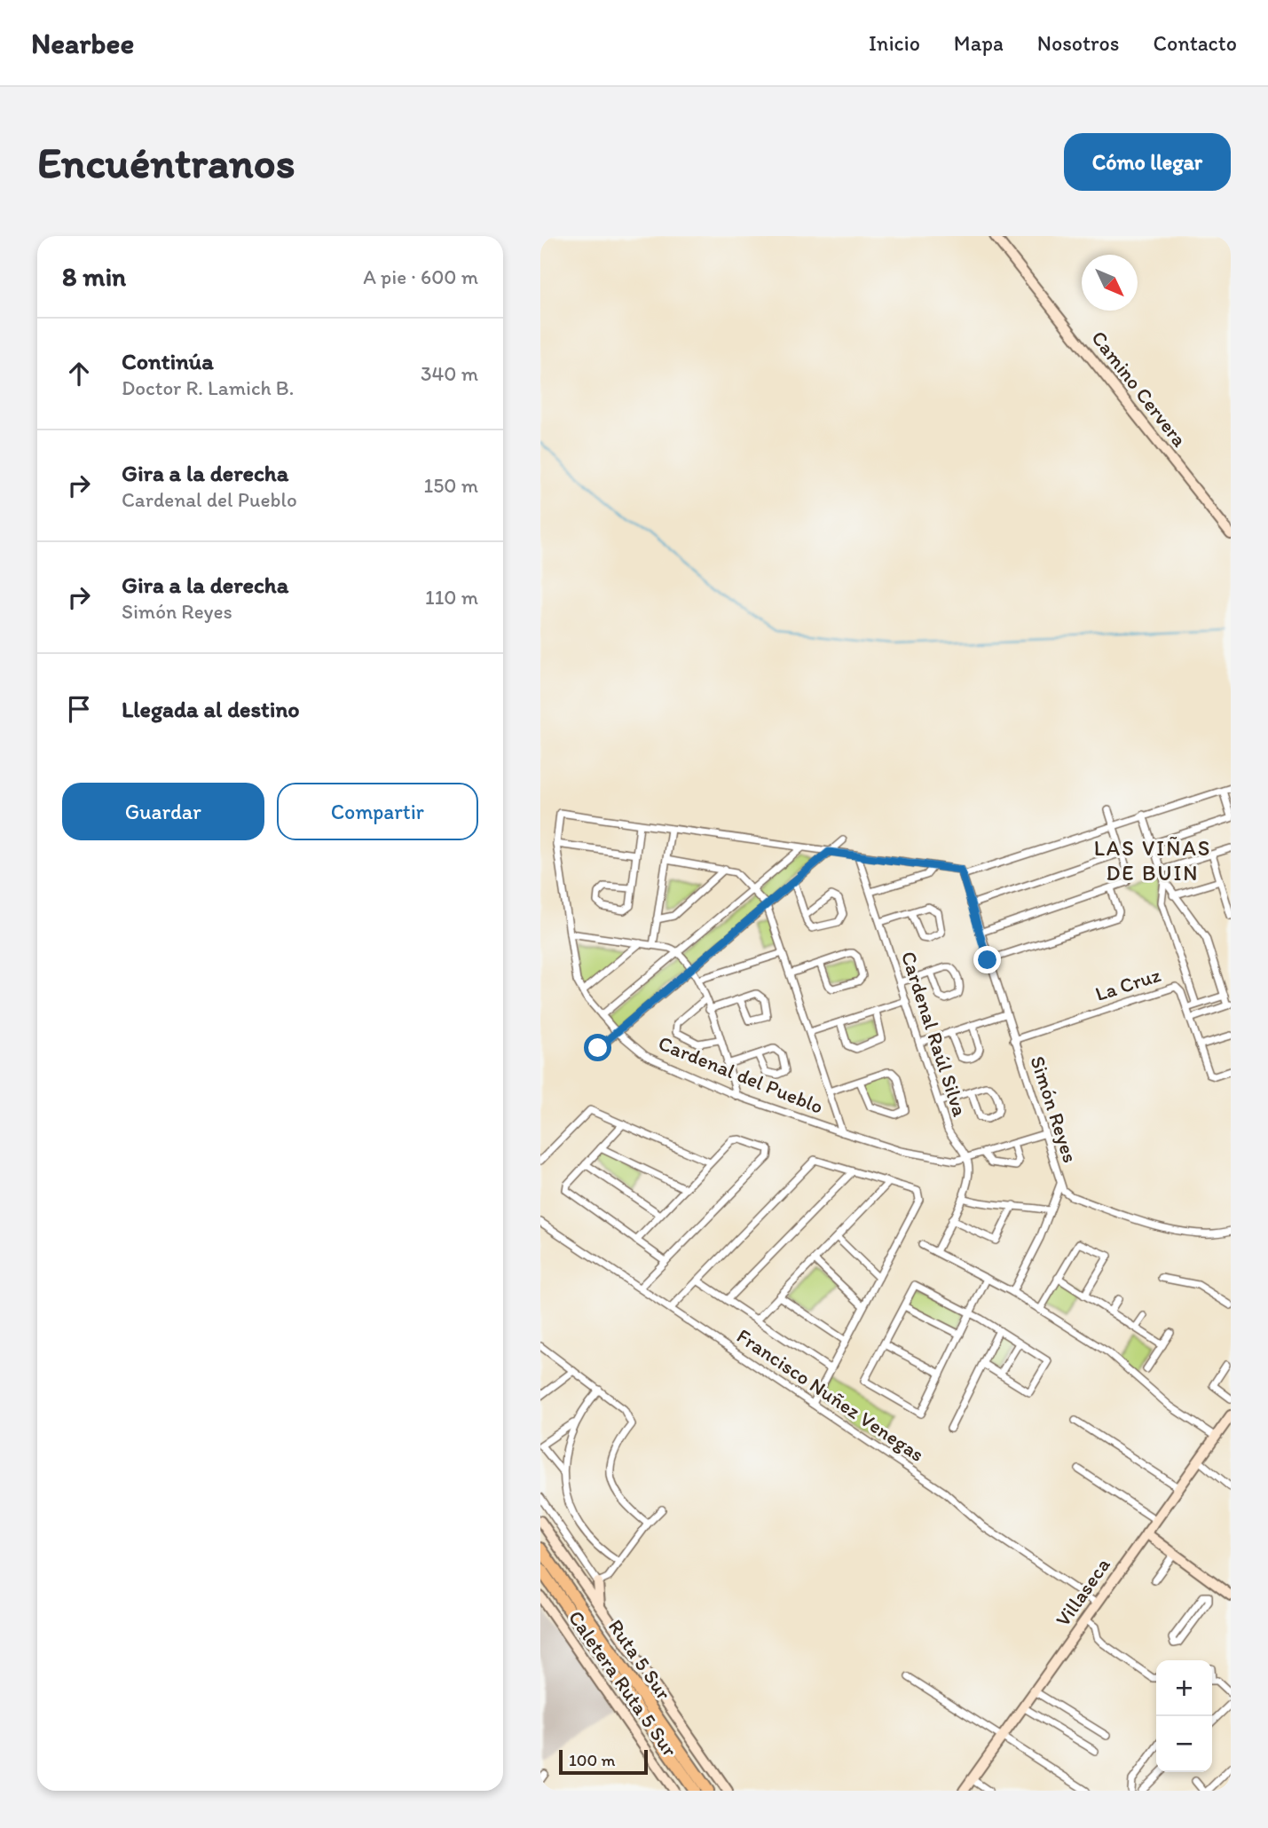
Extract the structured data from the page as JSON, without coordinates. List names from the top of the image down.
{
  "streets": {
    "highway": ["Ruta 5 Sur"],
    "main road": ["Camino Cervera", "Villaseca", "Caletera Ruta 5 Sur"],
    "street": [
      "La Cruz",
      "Cardenal Raúl Silva",
      "Cardenal del Pueblo",
      "Simón Reyes",
      "Francisco Nuñez Venegas"
    ]
  },
  "crossings": [
    ["La Cruz", "Simón Reyes"],
    ["Cardenal Raúl Silva", "Cardenal del Pueblo"],
    ["Cardenal del Pueblo", "Simón Reyes"],
    ["Francisco Nuñez Venegas", "Villaseca"]
  ],
  "districts": ["LAS VIÑAS DE BUIN"],
  "scale_bar": "100 m",
  "north": "bottom right",
  "page": {
    "header": "Nearbee",
    "nav": [
      "Inicio",
      "Mapa",
      "Nosotros",
      "Contacto"
    ],
    "buttons": [
      "Cómo llegar",
      ["Guardar", "Compartir"]
    ],
    "title": "Encuéntranos",
    "heading": ["8 min", "A pie · 600 m"],
    "list": [
      ["Continúa", "Doctor R. Lamich B.", "340 m"],
      ["Gira a la derecha", "Cardenal del Pueblo", "150 m"],
      ["Gira a la derecha", "Simón Reyes", "110 m"],
      "Llegada al destino"
    ],
    "map_buttons": ["+", "−"],
    "scale": "100 m"
  }
}
